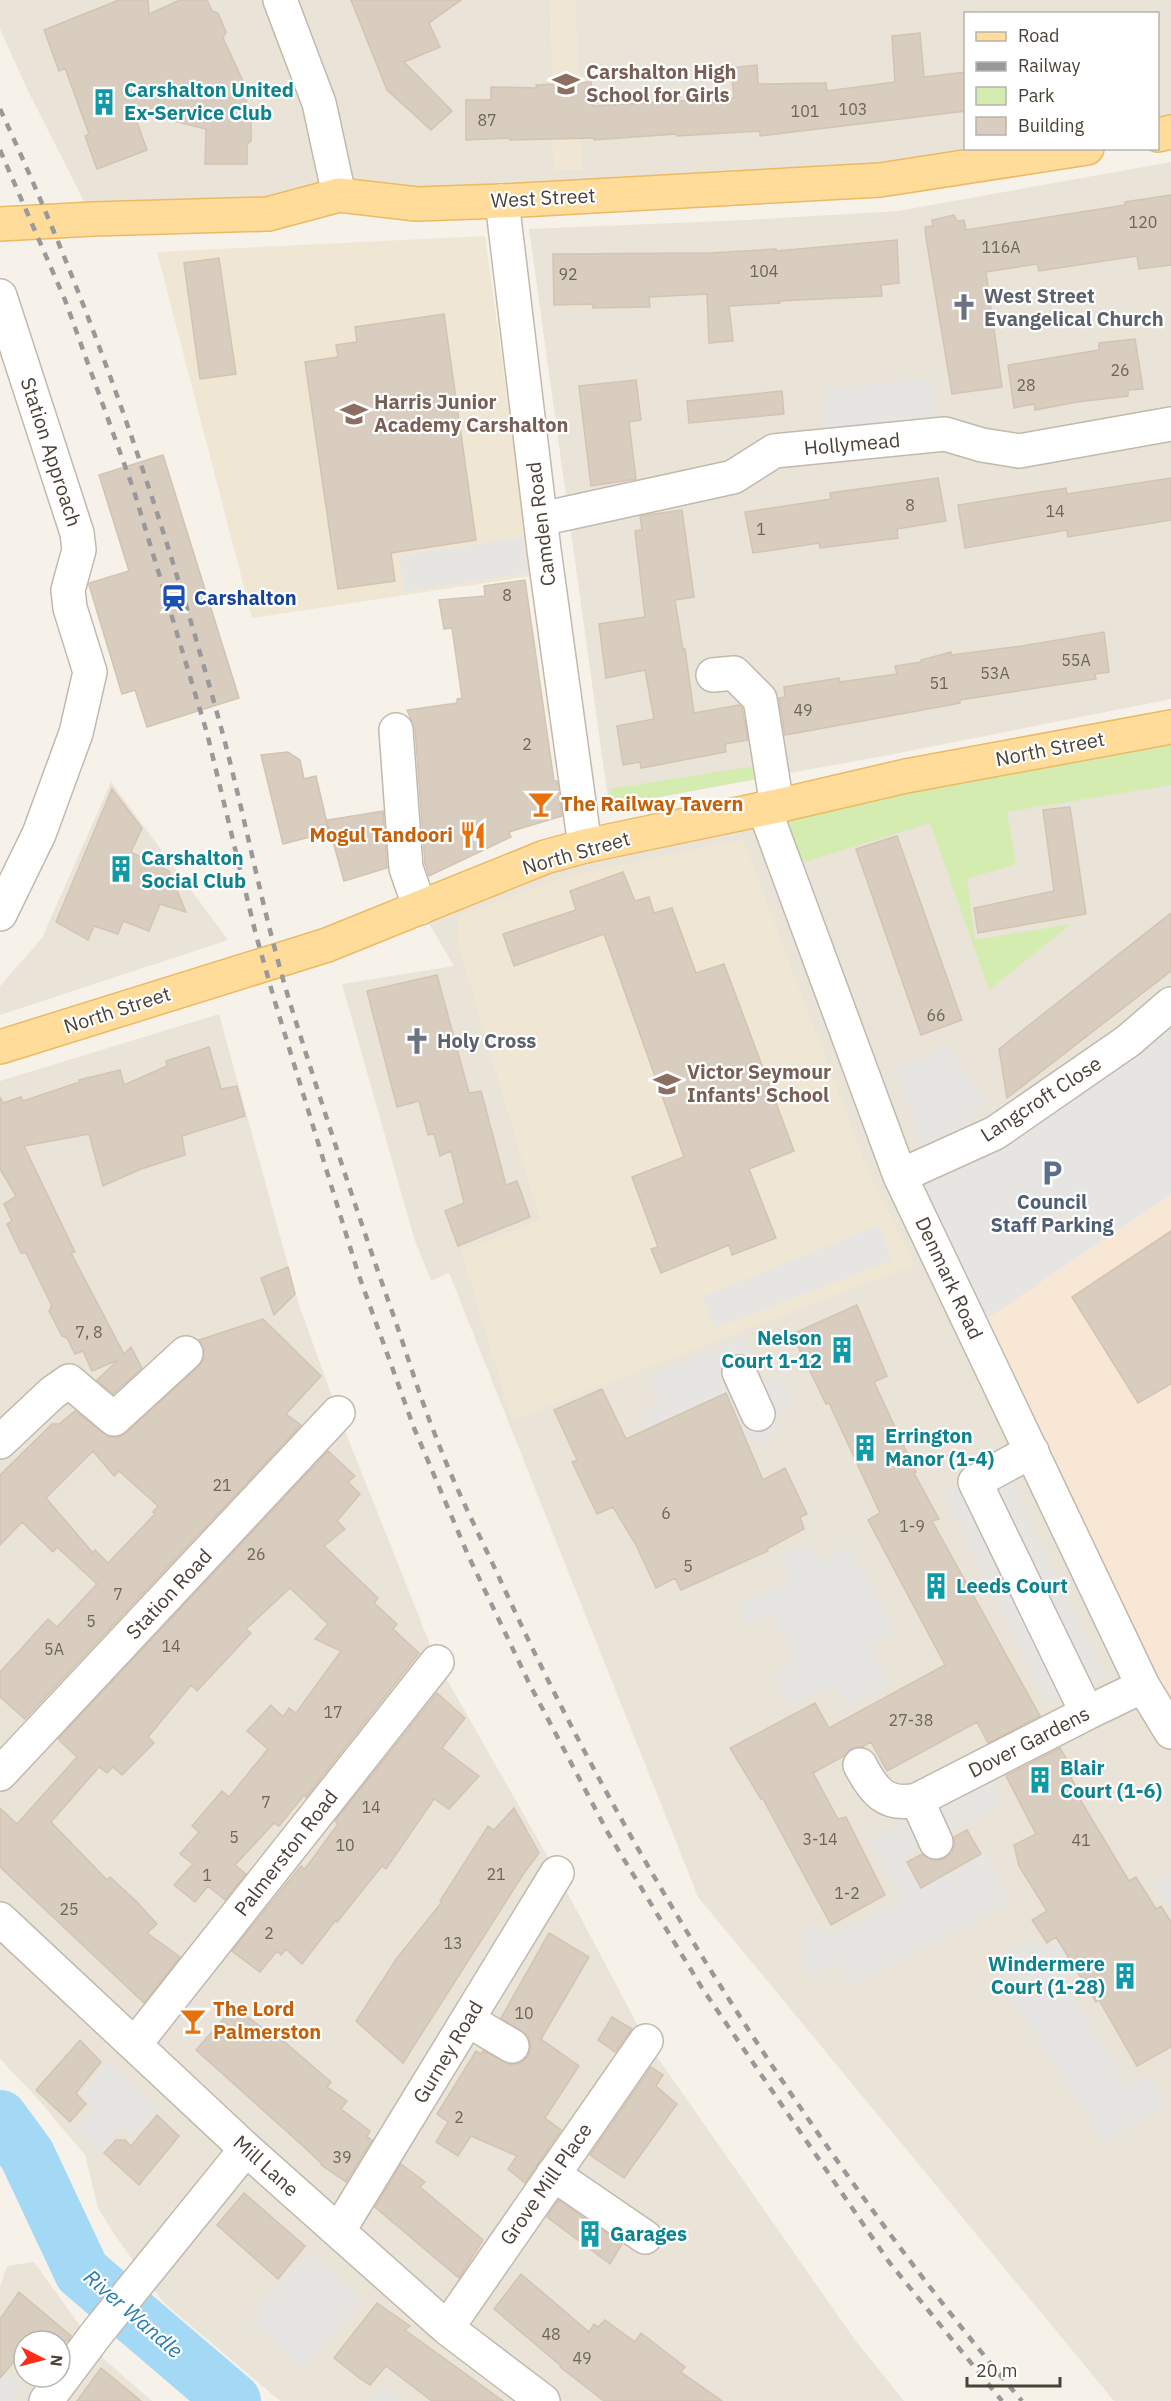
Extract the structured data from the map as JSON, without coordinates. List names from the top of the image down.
{
  "streets": {
    "main road": ["West Street", "North Street"],
    "street": [
      "Hollymead",
      "Station Approach",
      "Camden Road",
      "Langcroft Close",
      "Denmark Road",
      "Station Road",
      "Dover Gardens",
      "Palmerston Road",
      "Gurney Road",
      "Mill Lane",
      "Grove Mill Place"
    ]
  },
  "crossings": [
    ["West Street", "Camden Road"],
    ["Hollymead", "Camden Road"],
    ["Camden Road", "North Street"],
    ["North Street", "Denmark Road"],
    ["Langcroft Close", "Denmark Road"],
    ["Denmark Road", "Dover Gardens"],
    ["Palmerston Road", "Mill Lane"],
    ["Gurney Road", "Mill Lane"],
    ["Mill Lane", "Grove Mill Place"]
  ],
  "water": ["River Wandle"],
  "places": {
    "school or university": ["Carshalton High School for Girls", "Harris Junior Academy Carshalton", "Victor Seymour Infants' School"],
    "building": [
      "Carshalton United Ex-Service Club",
      "Carshalton Social Club",
      "Nelson Court 1-12",
      "Errington Manor (1-4)",
      "Leeds Court",
      "Blair Court (1-6)",
      "Windermere Court (1-28)",
      "Garages"
    ],
    "church": ["West Street Evangelical Church", "Holy Cross"],
    "station": ["Carshalton"],
    "bar": ["The Railway Tavern", "The Lord Palmerston"],
    "restaurant": ["Mogul Tandoori"],
    "parking": ["Council Staff Parking"]
  },
  "house_numbers": [
    "103",
    "101",
    "87",
    "120",
    "116A",
    "104",
    "92",
    "26",
    "28",
    "8",
    "14",
    "1",
    "8",
    "55A",
    "53A",
    "51",
    "49",
    "2",
    "66",
    "7, 8",
    "21",
    "6",
    "1-9",
    "26",
    "5",
    "7",
    "5",
    "14",
    "5A",
    "17",
    "27-38",
    "7",
    "14",
    "5",
    "3-14",
    "41",
    "10",
    "21",
    "1",
    "1-2",
    "25",
    "2",
    "13",
    "10",
    "2",
    "39",
    "48",
    "49"
  ],
  "legend": [
    "Road",
    "Railway",
    "Park",
    "Building"
  ],
  "scale_bar": "20 m",
  "north": "right"
}
